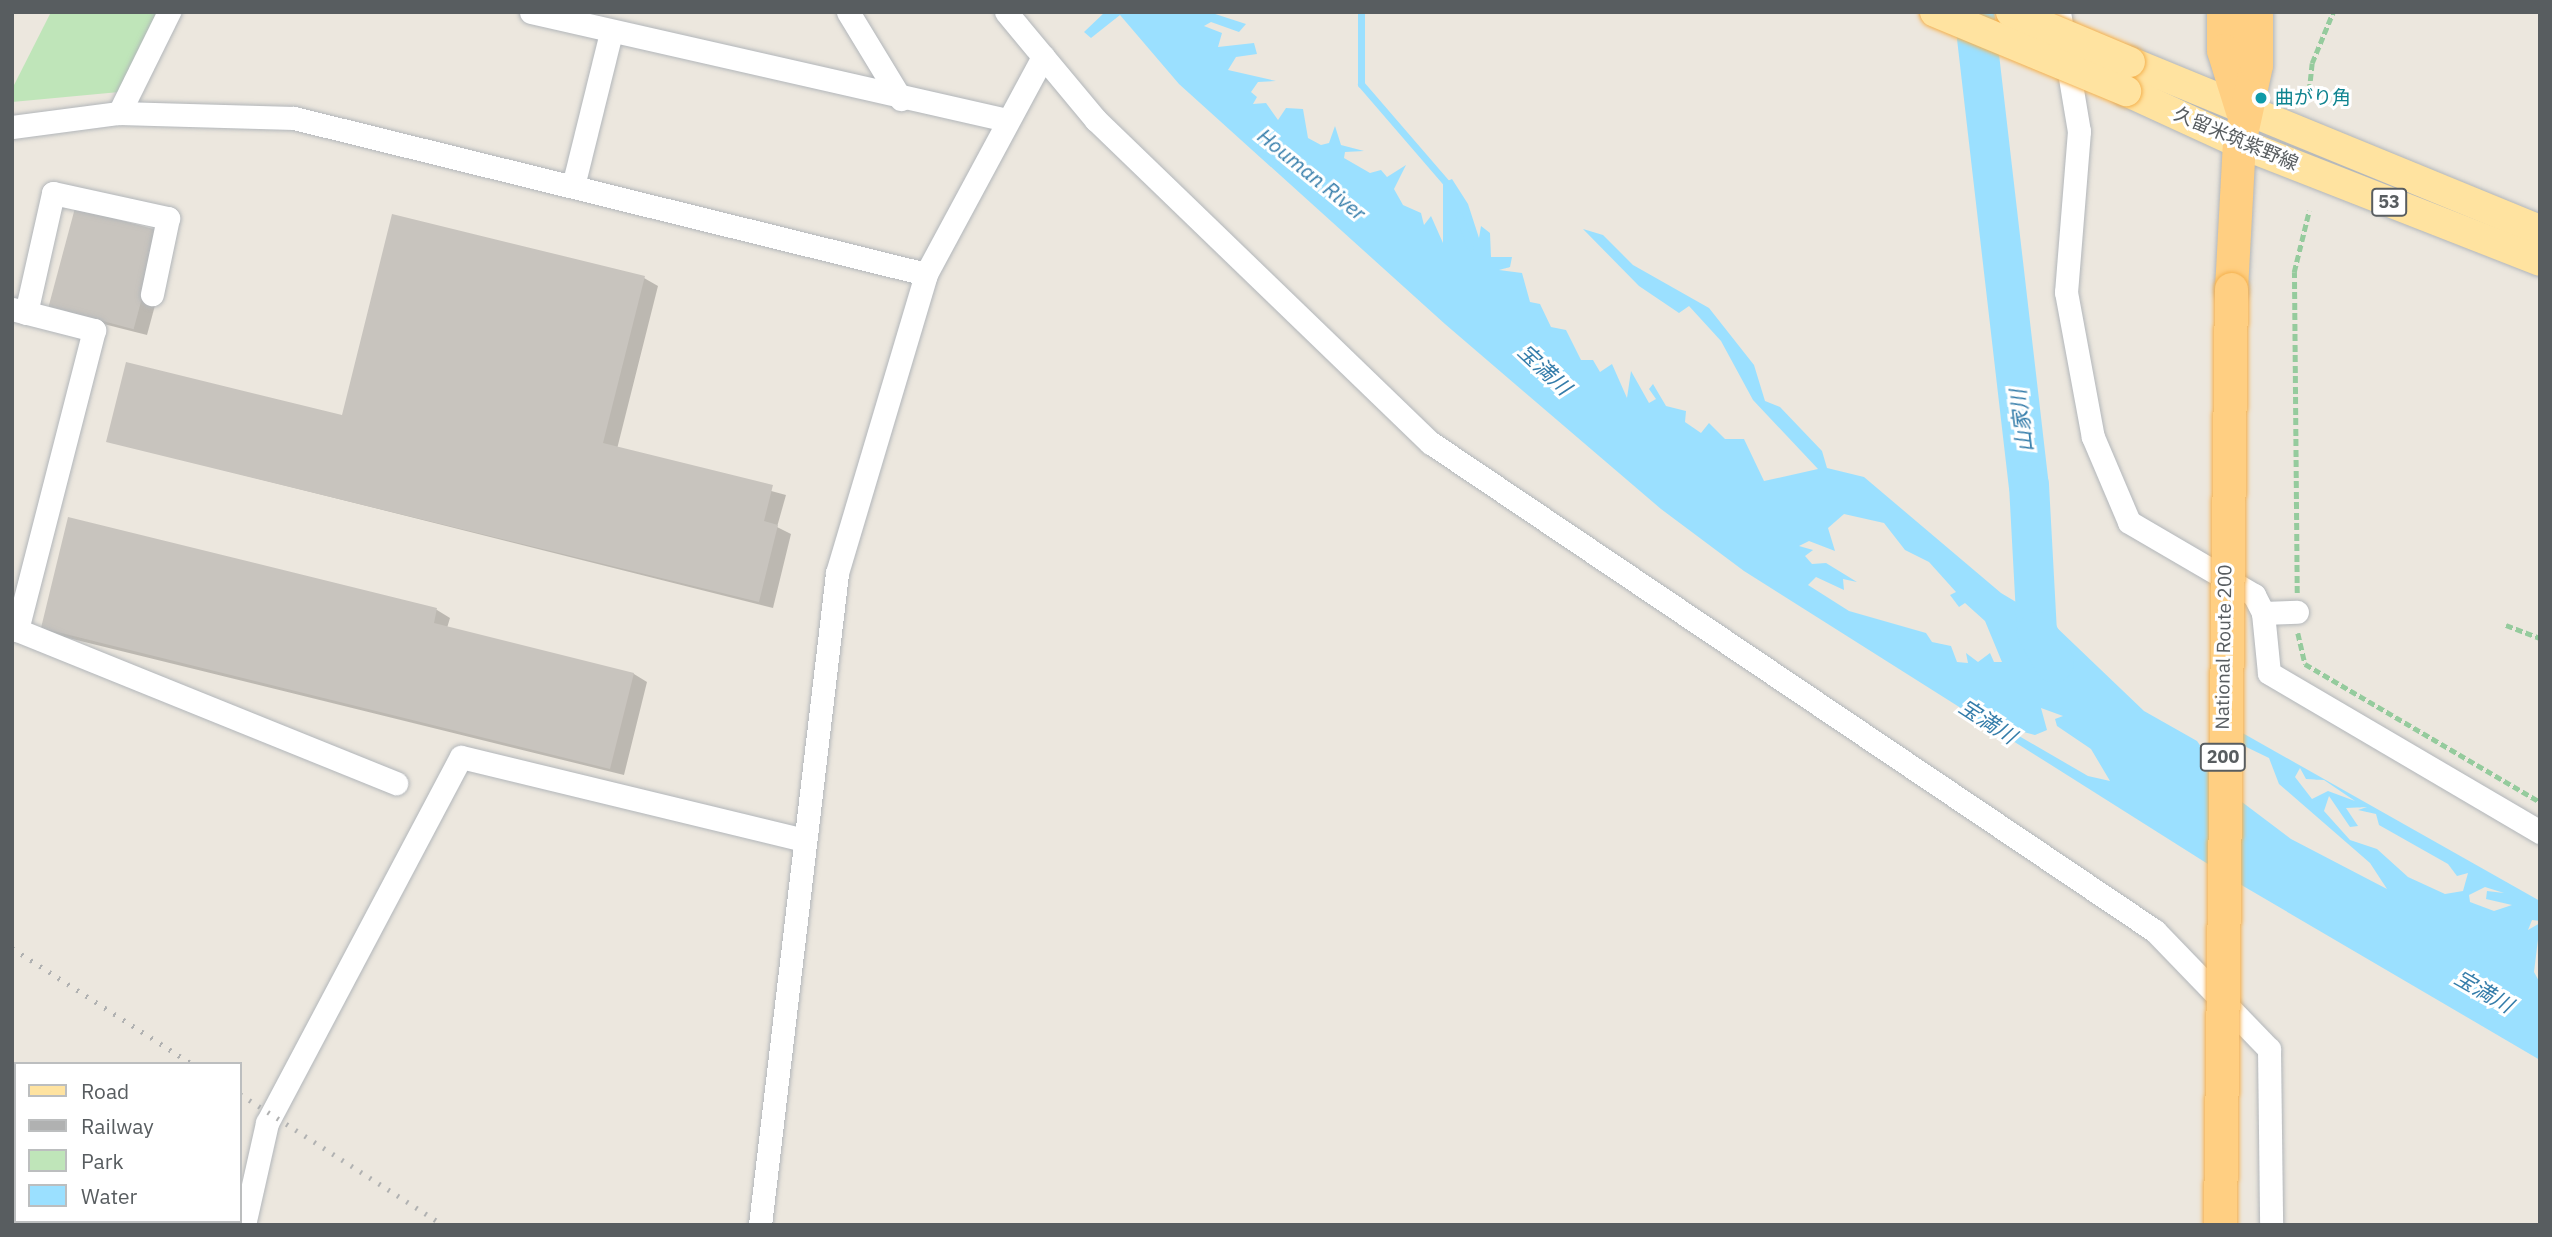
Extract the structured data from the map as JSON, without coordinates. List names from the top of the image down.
{
  "streets": {
    "highway": ["National Route 200", "200"],
    "main road": ["久留米筑紫野線", "53"]
  },
  "crossings": [
    ["久留米筑紫野線", "National Route 200"]
  ],
  "water": ["Houman River", "宝満川", "山家川"],
  "places": ["曲がり角"],
  "legend": [
    "Road",
    "Railway",
    "Park",
    "Water"
  ]
}
